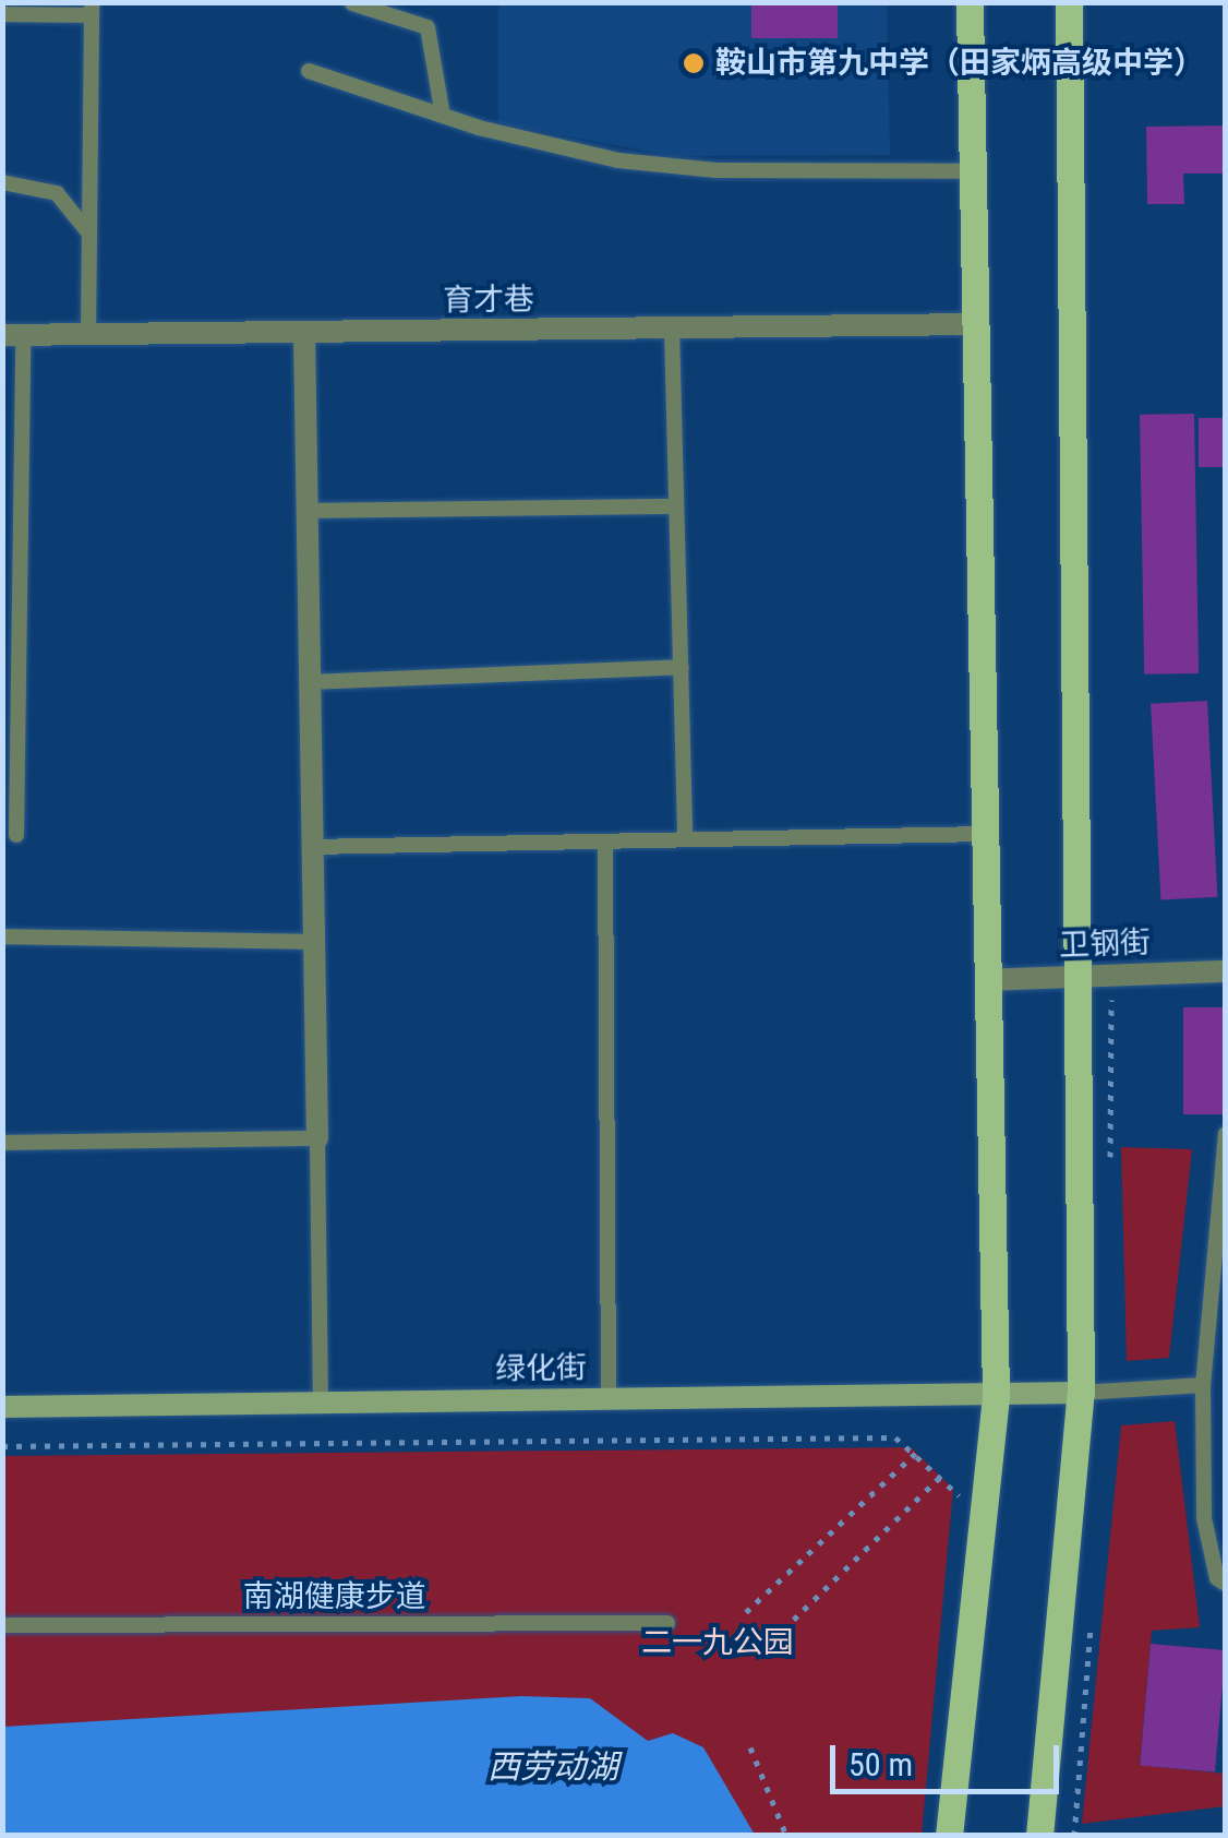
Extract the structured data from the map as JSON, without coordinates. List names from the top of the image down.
{
  "streets": {
    "main road": ["绿化街"],
    "street": ["育才巷", "卫钢街"],
    "lane": ["南湖健康步道"]
  },
  "water": ["西劳动湖"],
  "parks": ["二一九公园"],
  "places": ["鞍山市第九中学（田家炳高级中学）"],
  "scale_bar": "50 m"
}
